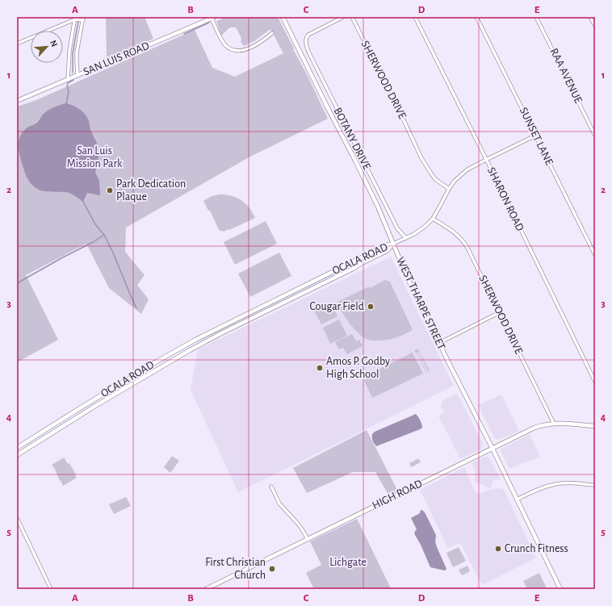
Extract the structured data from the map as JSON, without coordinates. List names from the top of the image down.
{
  "streets": {
    "main road": [
      "SAN LUIS ROAD",
      "OCALA ROAD",
      "WEST THARPE STREET",
      "HIGH ROAD"
    ],
    "street": [
      "RAA AVENUE",
      "SHERWOOD DRIVE",
      "SUNSET LANE",
      "BOTANY DRIVE",
      "SHARON ROAD"
    ]
  },
  "crossings": [
    ["SHERWOOD DRIVE", "HIGH ROAD"],
    ["OCALA ROAD", "WEST THARPE STREET"],
    ["WEST THARPE STREET", "HIGH ROAD"]
  ],
  "parks": ["San Luis Mission Park", "Lichgate"],
  "places": [
    "Park Dedication Plaque",
    "Cougar Field",
    "Amos P. Godby High School",
    "Crunch Fitness",
    "First Christian Church"
  ],
  "north": "top right",
  "grid": {
    "columns": [
      "A",
      "B",
      "C",
      "D",
      "E"
    ],
    "rows": [
      "1",
      "2",
      "3",
      "4",
      "5"
    ]
  }
}
